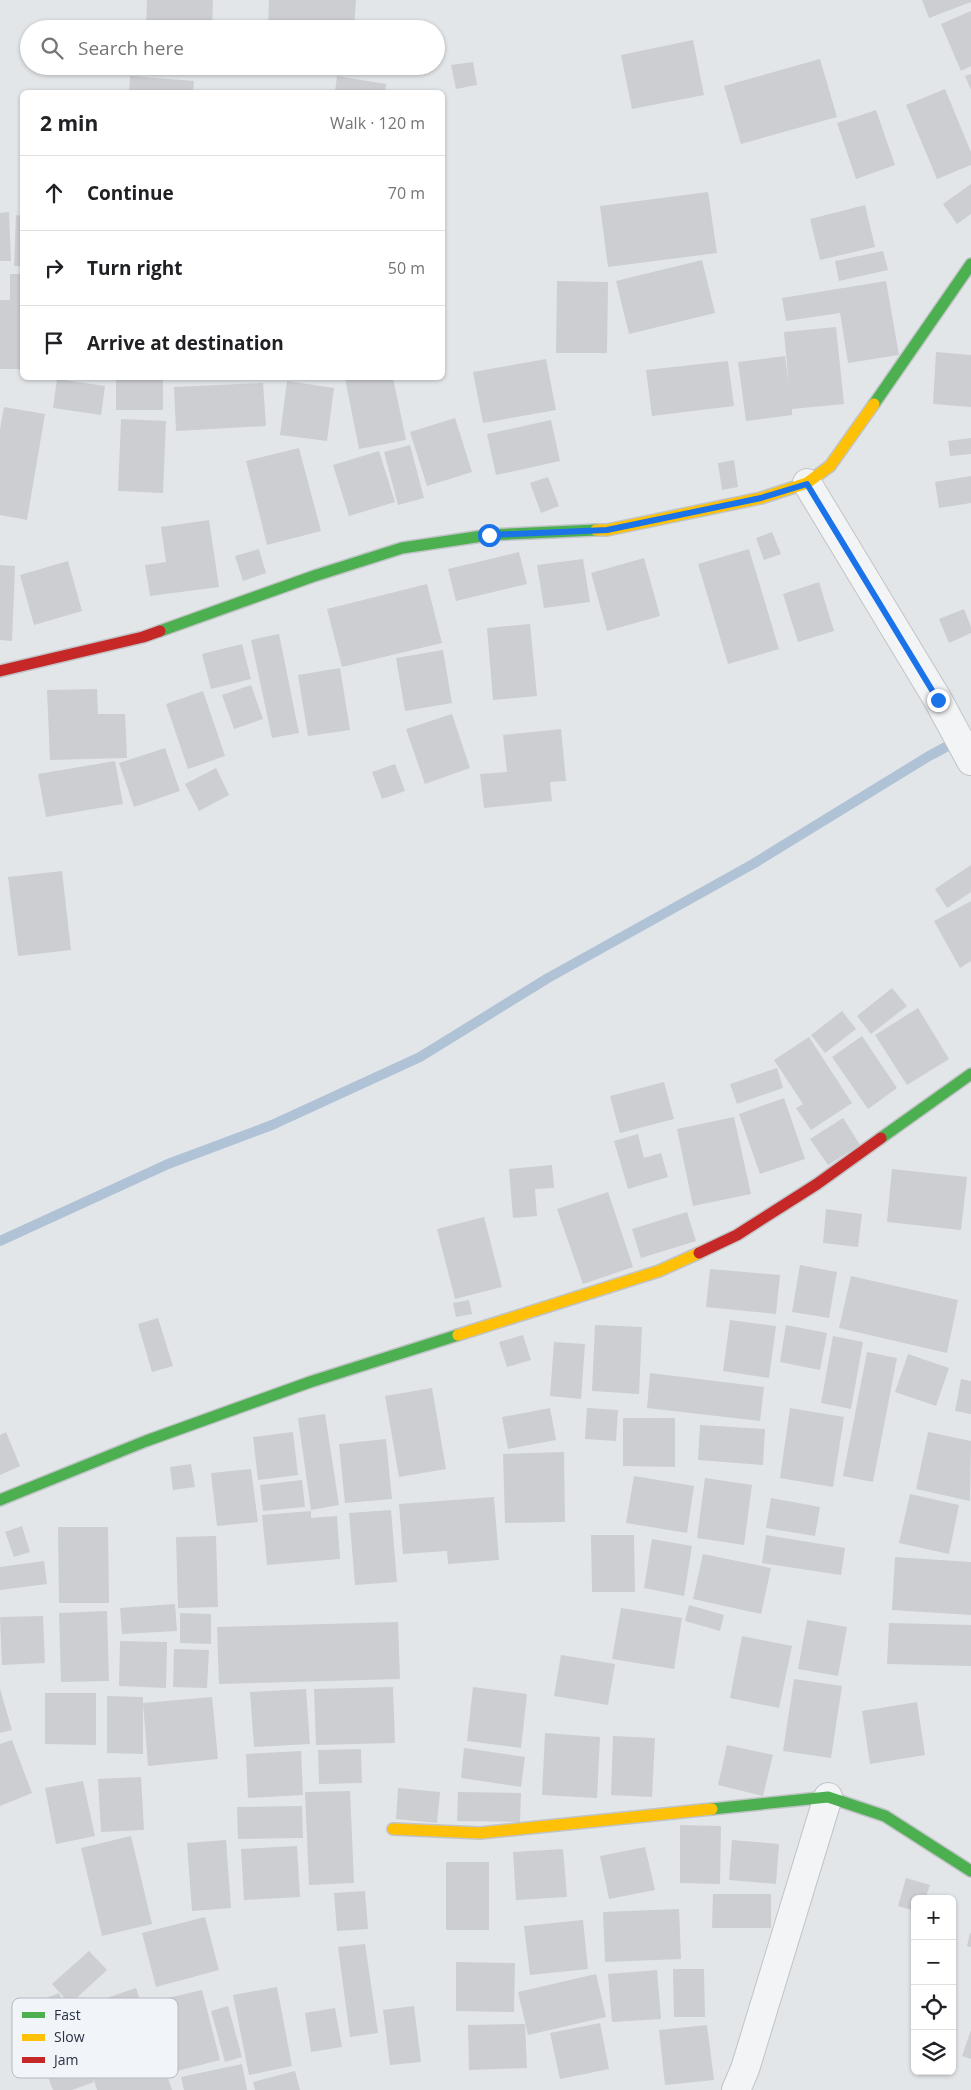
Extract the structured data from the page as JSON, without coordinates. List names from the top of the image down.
{
  "legend": ["Fast", "Slow", "Jam"],
  "page": {
    "search": "Search here",
    "heading": ["2 min", "Walk · 120 m"],
    "list": [
      ["Continue", "70 m"],
      ["Turn right", "50 m"],
      "Arrive at destination"
    ],
    "map_buttons": ["+", "−"]
  }
}
